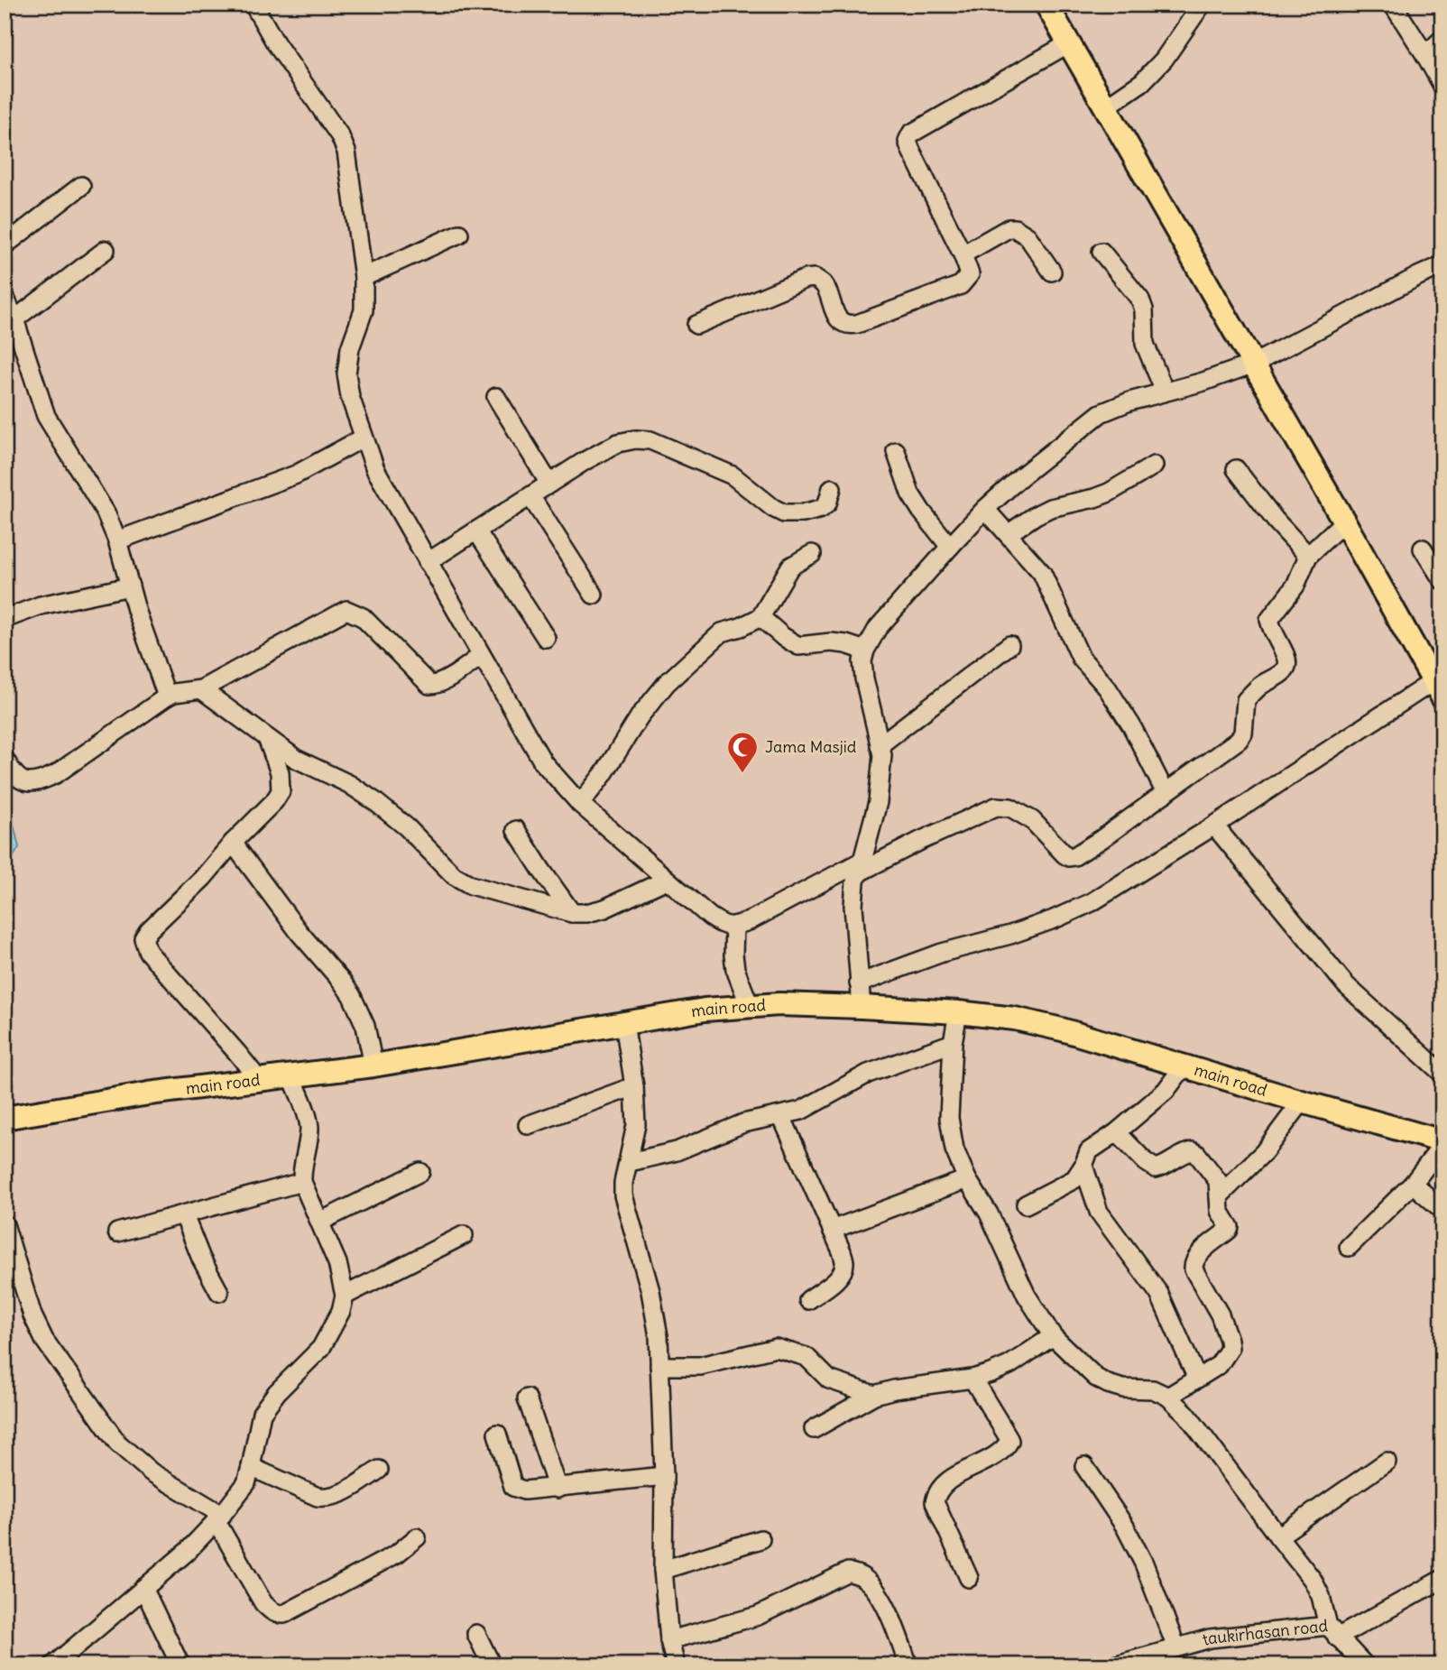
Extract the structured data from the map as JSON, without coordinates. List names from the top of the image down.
{
  "streets": {
    "main road": ["main road"],
    "street": ["taukirhasan road"]
  },
  "places": {
    "mosque": ["Jama Masjid"]
  }
}
